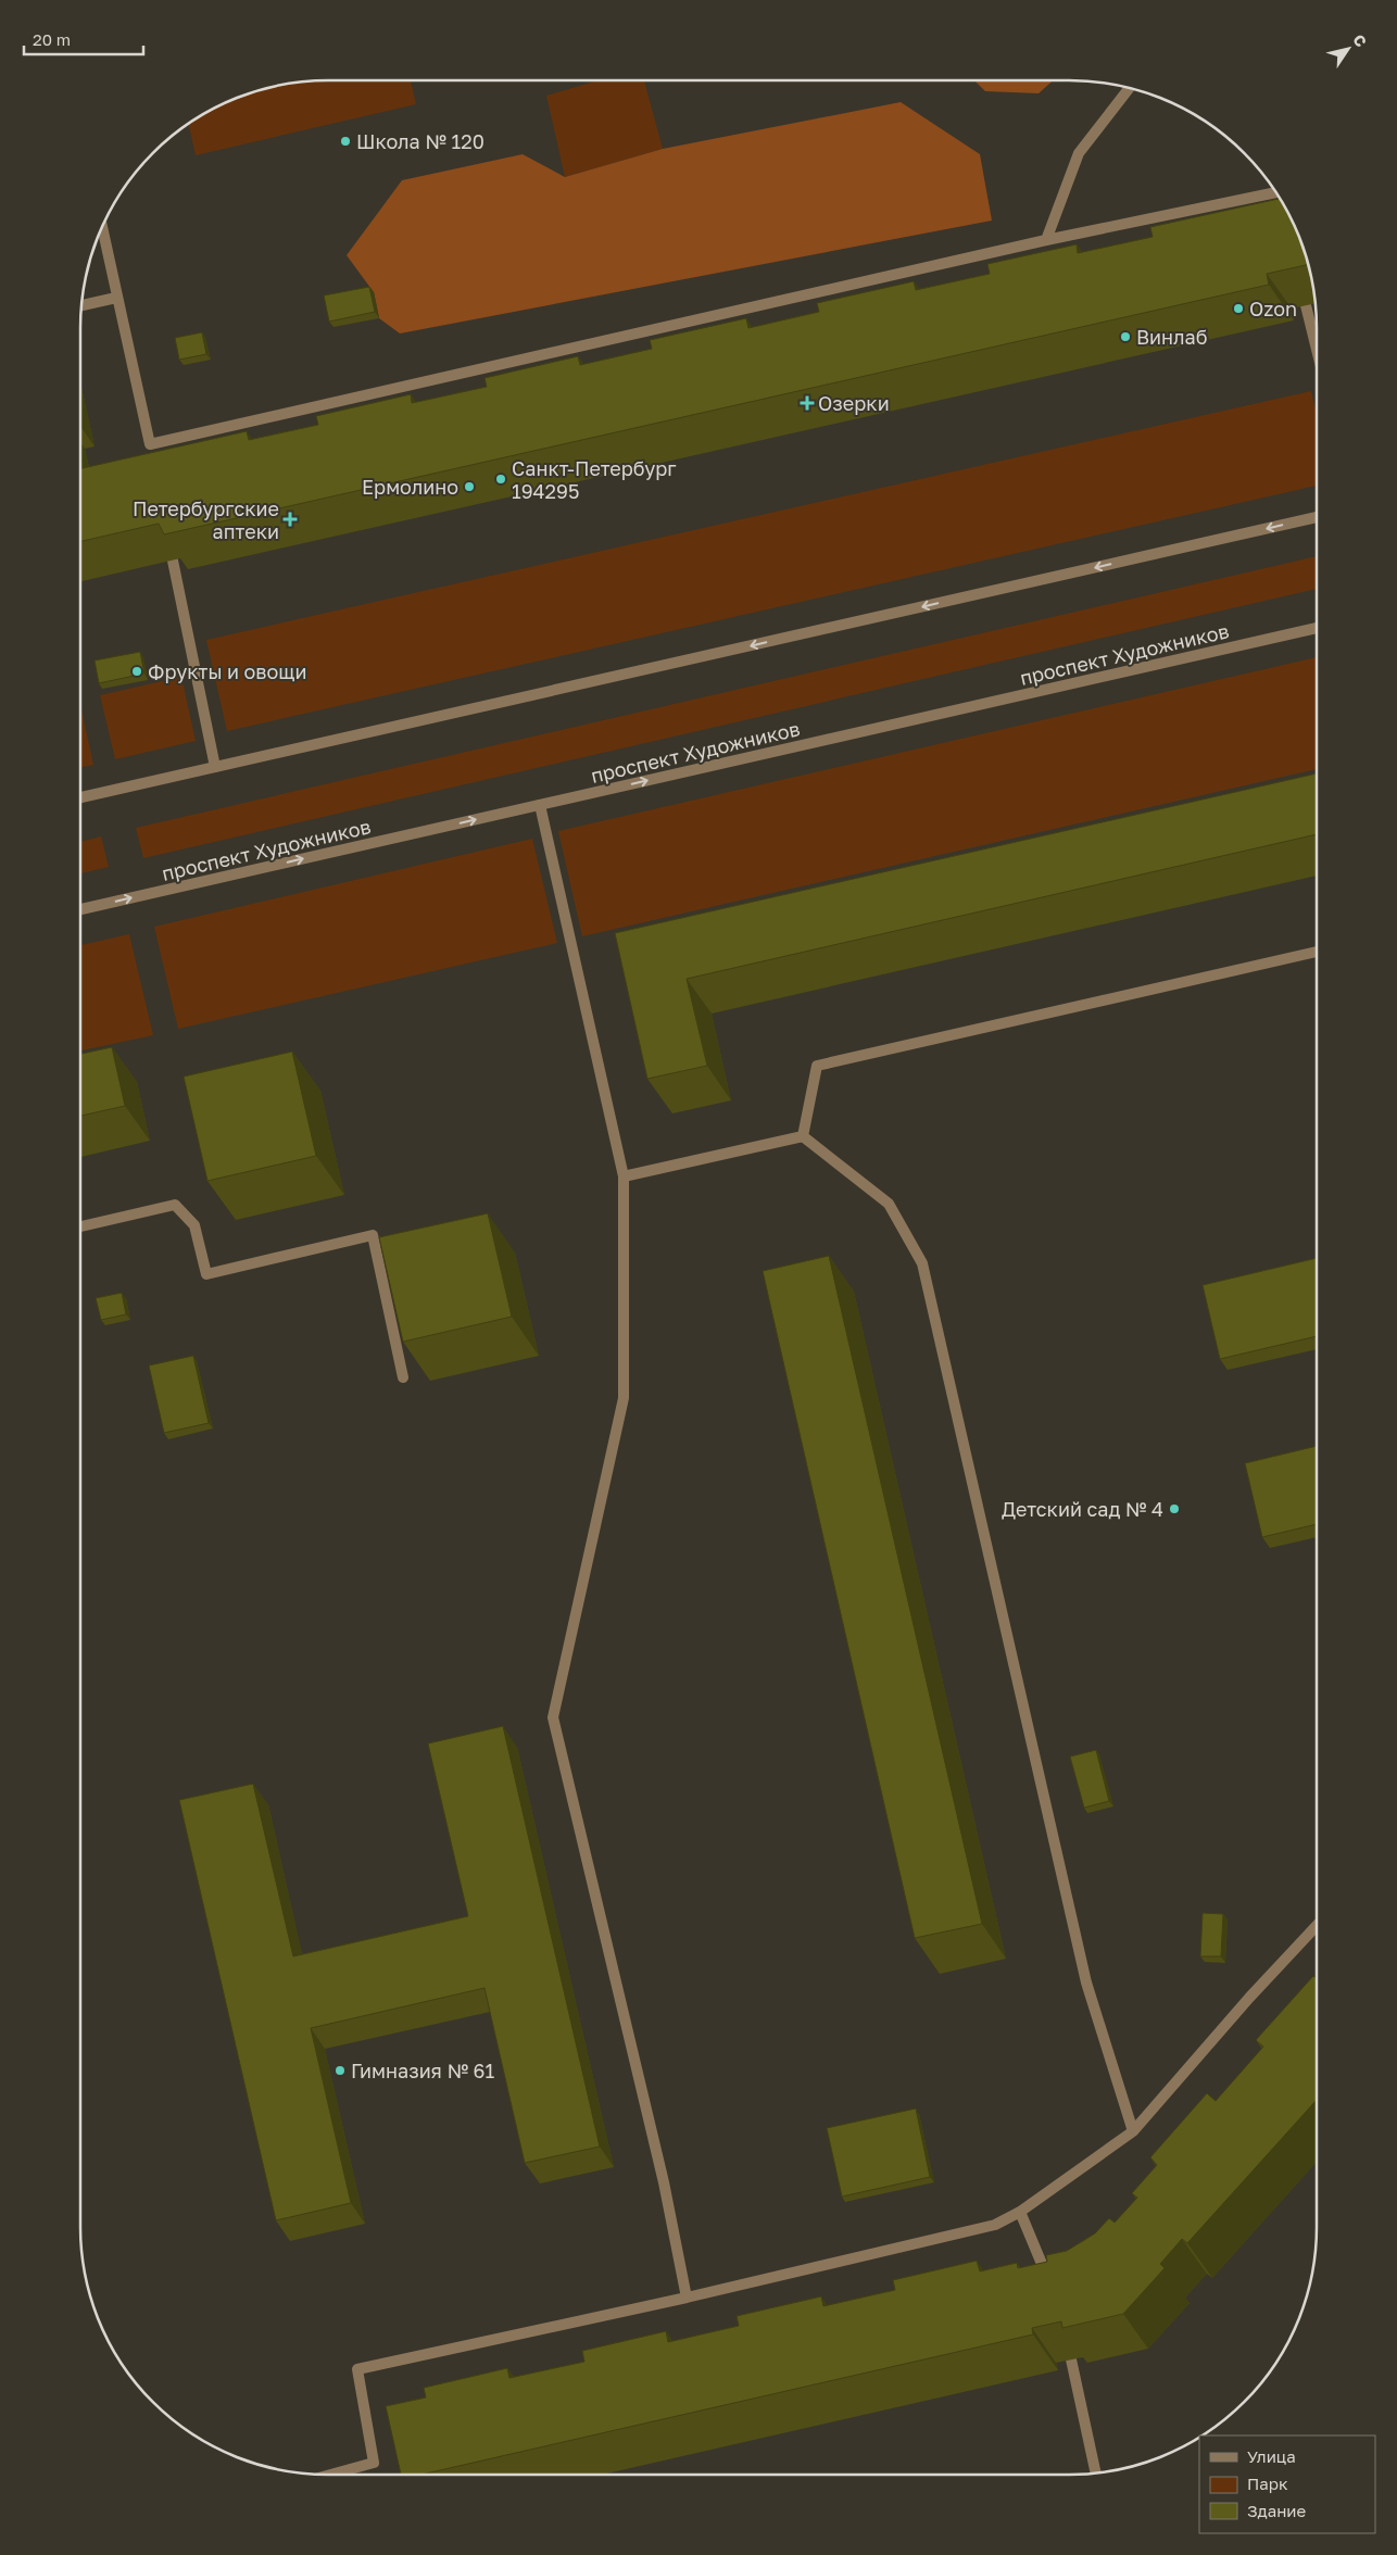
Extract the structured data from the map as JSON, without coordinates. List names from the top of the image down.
{
  "streets": {
    "street": ["проспект Художников"]
  },
  "one_way": ["проспект Художников"],
  "places": {
    "other": [
      "Школа № 120",
      "Ozon",
      "Винлаб",
      "Санкт-Петербург 194295",
      "Ермолино",
      "Фрукты и овощи",
      "Детский сад № 4",
      "Гимназия № 61"
    ],
    "health": ["Озерки", "Петербургские аптеки"]
  },
  "legend": ["Улица", "Парк", "Здание"],
  "scale_bar": "20 m",
  "north": "top right"
}
